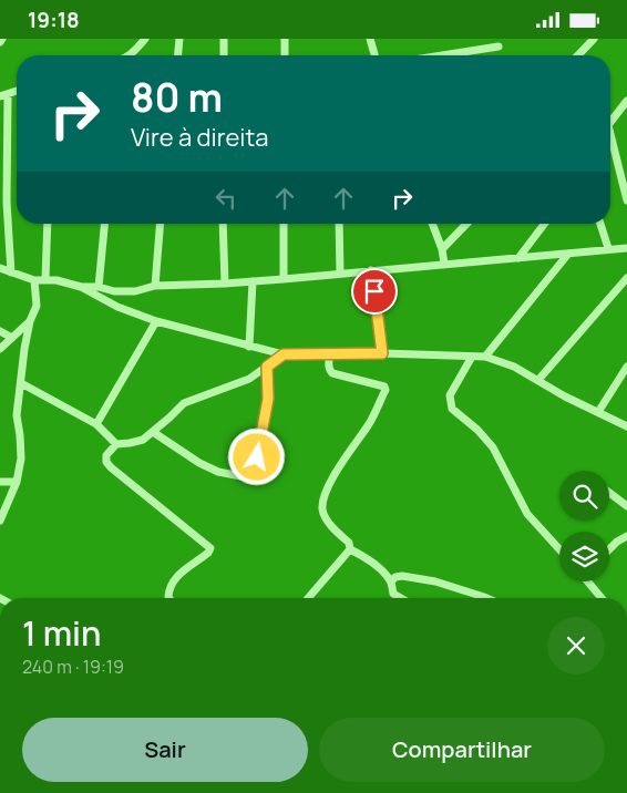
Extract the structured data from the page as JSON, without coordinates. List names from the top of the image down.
{
  "page": {
    "status": "19:18",
    "turn": ["80 m", "Vire à direita"],
    "heading": ["1 min", "240 m · 19:19"],
    "buttons": ["Sair", "Compartilhar"]
  }
}
